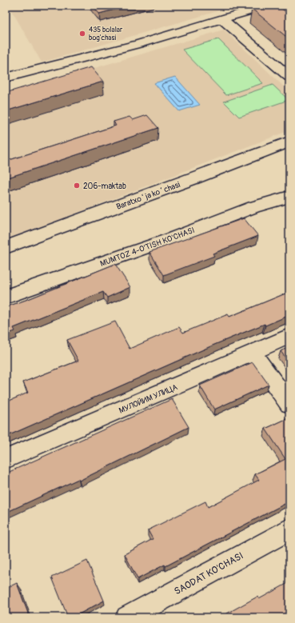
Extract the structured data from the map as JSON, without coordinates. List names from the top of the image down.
{
  "streets": {
    "street": [
      "Baratxoʻja koʻchasi",
      "MUMTOZ 4-O'TISH KO'CHASI",
      "МУЛОЙИМ УЛИЦА",
      "SAODAT KO'CHASI"
    ]
  },
  "places": ["435 bolalar bog'chasi", "206-maktab"]
}
